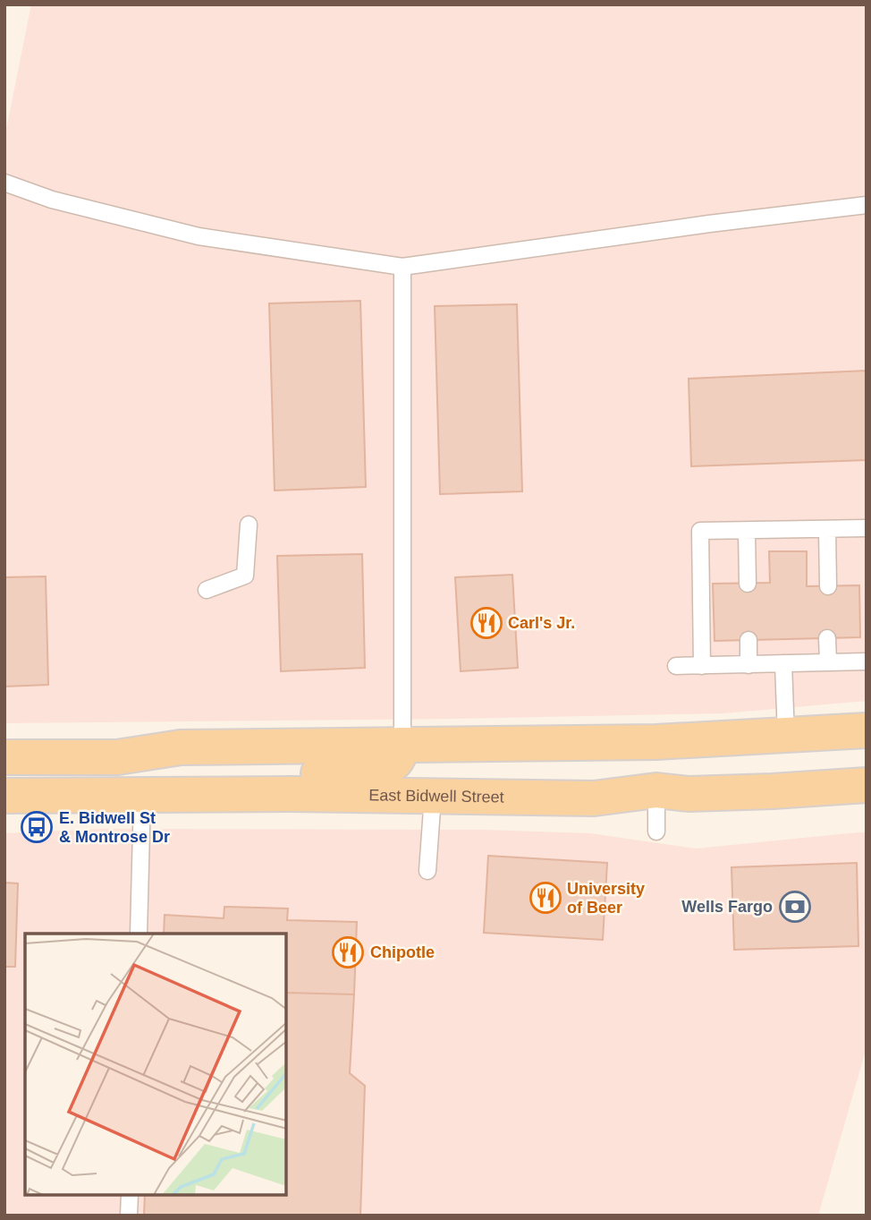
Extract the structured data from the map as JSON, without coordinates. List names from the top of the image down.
{
  "streets": {
    "main road": ["East Bidwell Street"]
  },
  "places": {
    "restaurant": ["Carl's Jr.", "University of Beer", "Chipotle"],
    "bus stop": ["E. Bidwell St & Montrose Dr"],
    "bank": ["Wells Fargo"]
  }
}
